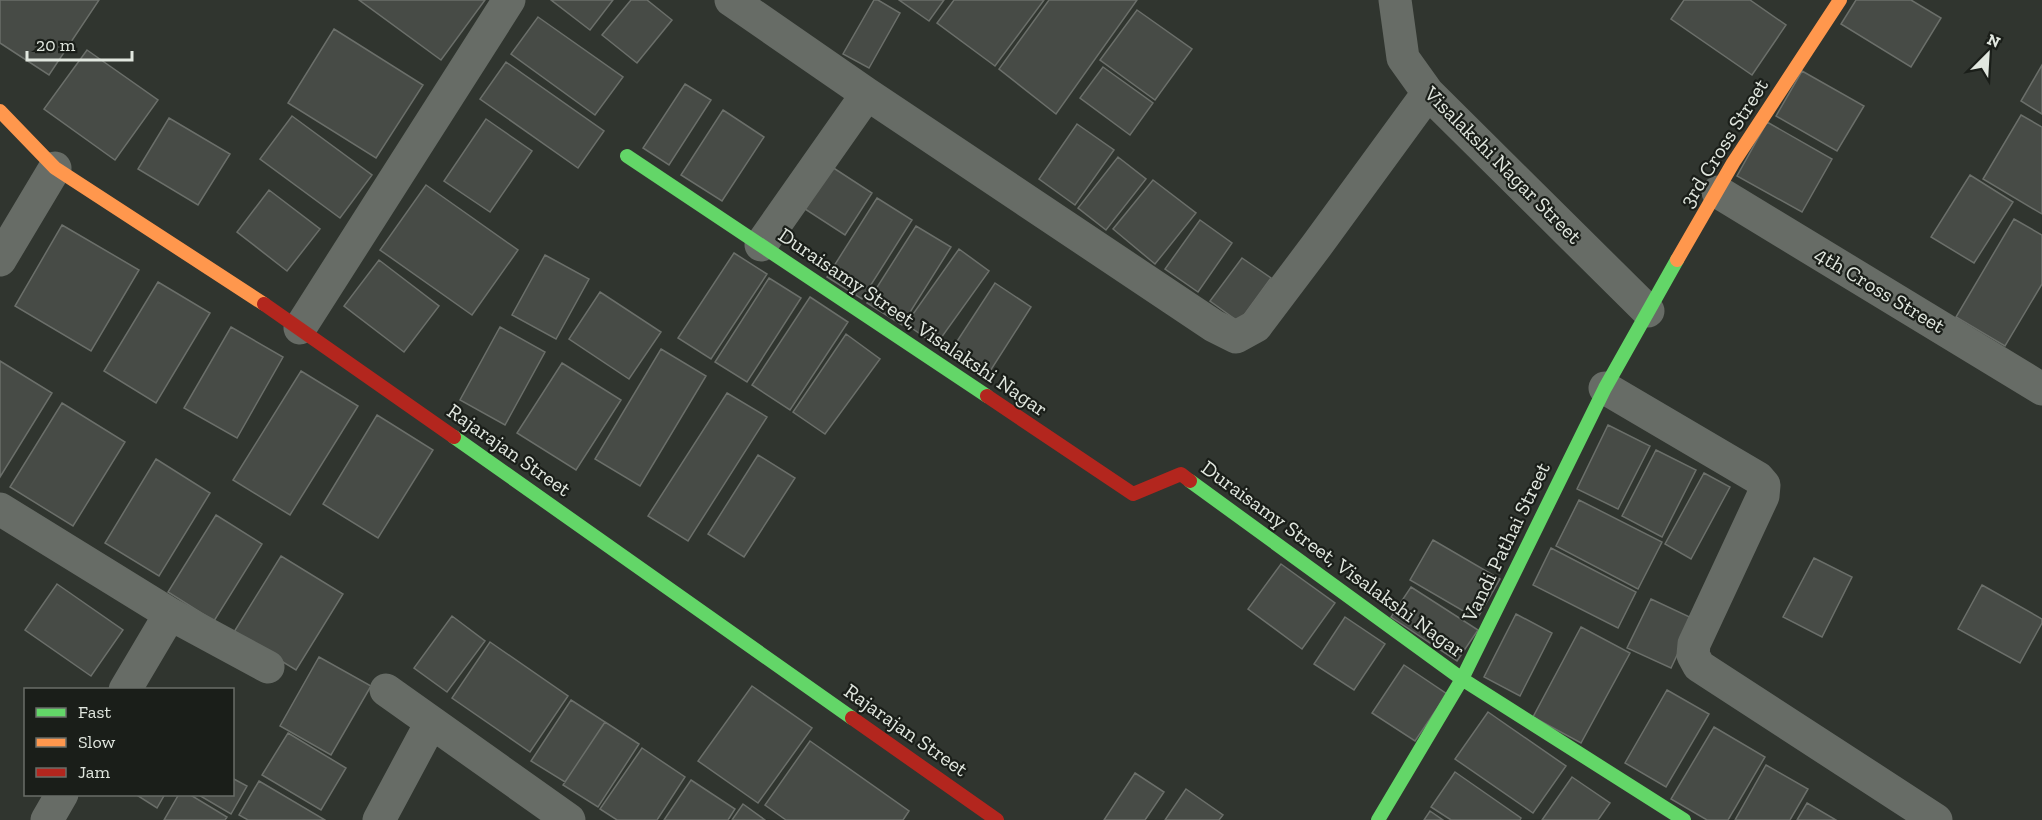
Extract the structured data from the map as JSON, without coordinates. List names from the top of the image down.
{
  "streets": {
    "street": [
      "3rd Cross Street",
      "Visalakshi Nagar Street",
      "4th Cross Street",
      "Duraisamy Street, Visalakshi Nagar",
      "Rajarajan Street",
      "Vandi Pathai Street"
    ]
  },
  "crossings": [
    ["3rd Cross Street", "Visalakshi Nagar Street"],
    ["3rd Cross Street", "4th Cross Street"],
    ["3rd Cross Street", "Vandi Pathai Street"],
    ["Visalakshi Nagar Street", "Vandi Pathai Street"],
    ["Duraisamy Street, Visalakshi Nagar", "Vandi Pathai Street"]
  ],
  "legend": ["Fast", "Slow", "Jam"],
  "scale_bar": "20 m",
  "north": "top right"
}
